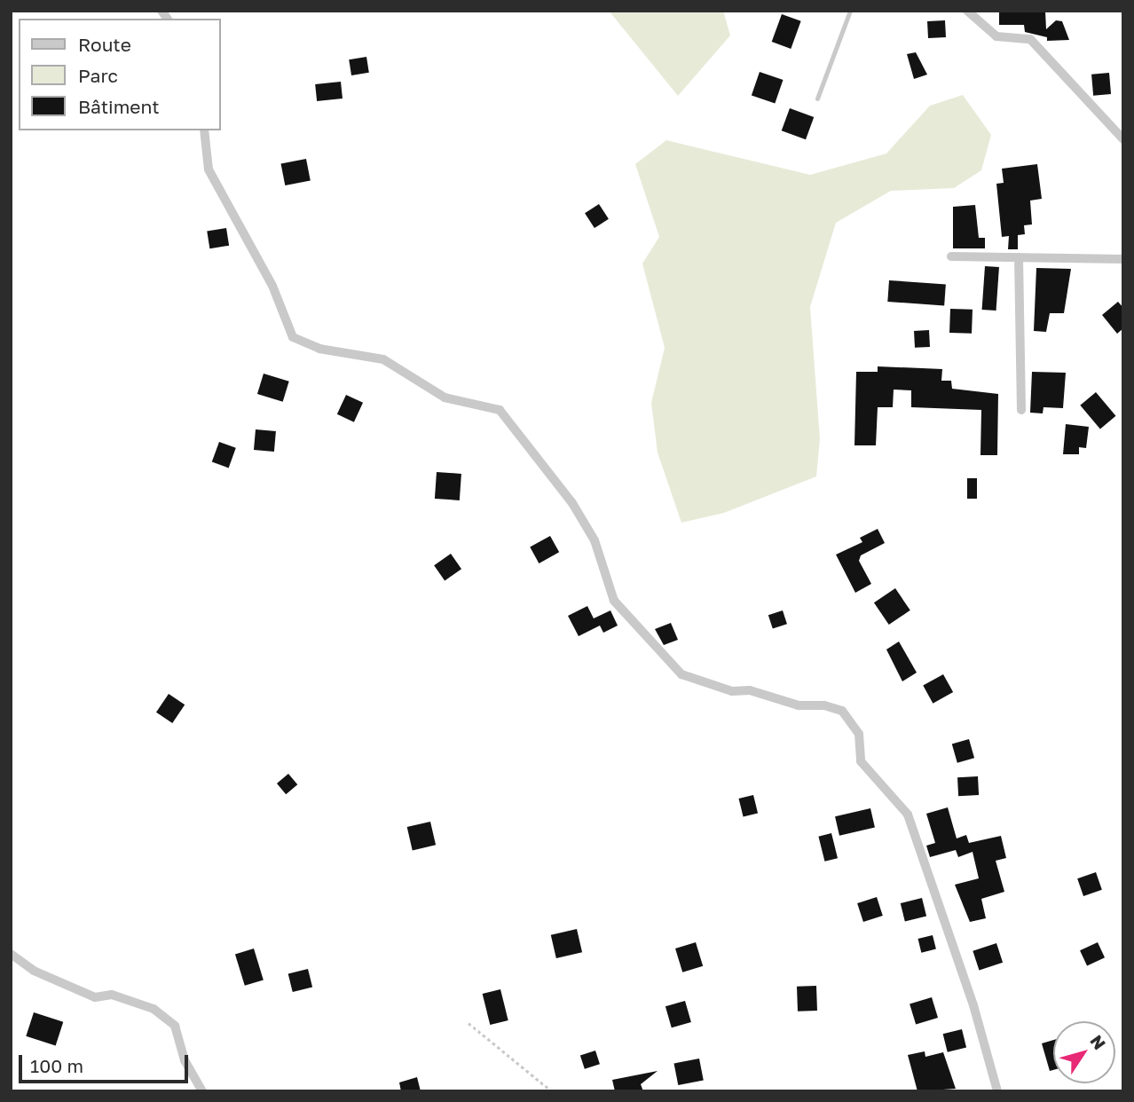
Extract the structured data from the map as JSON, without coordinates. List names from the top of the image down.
{
  "legend": ["Route", "Parc", "Bâtiment"],
  "scale_bar": "100 m",
  "north": "top right"
}
